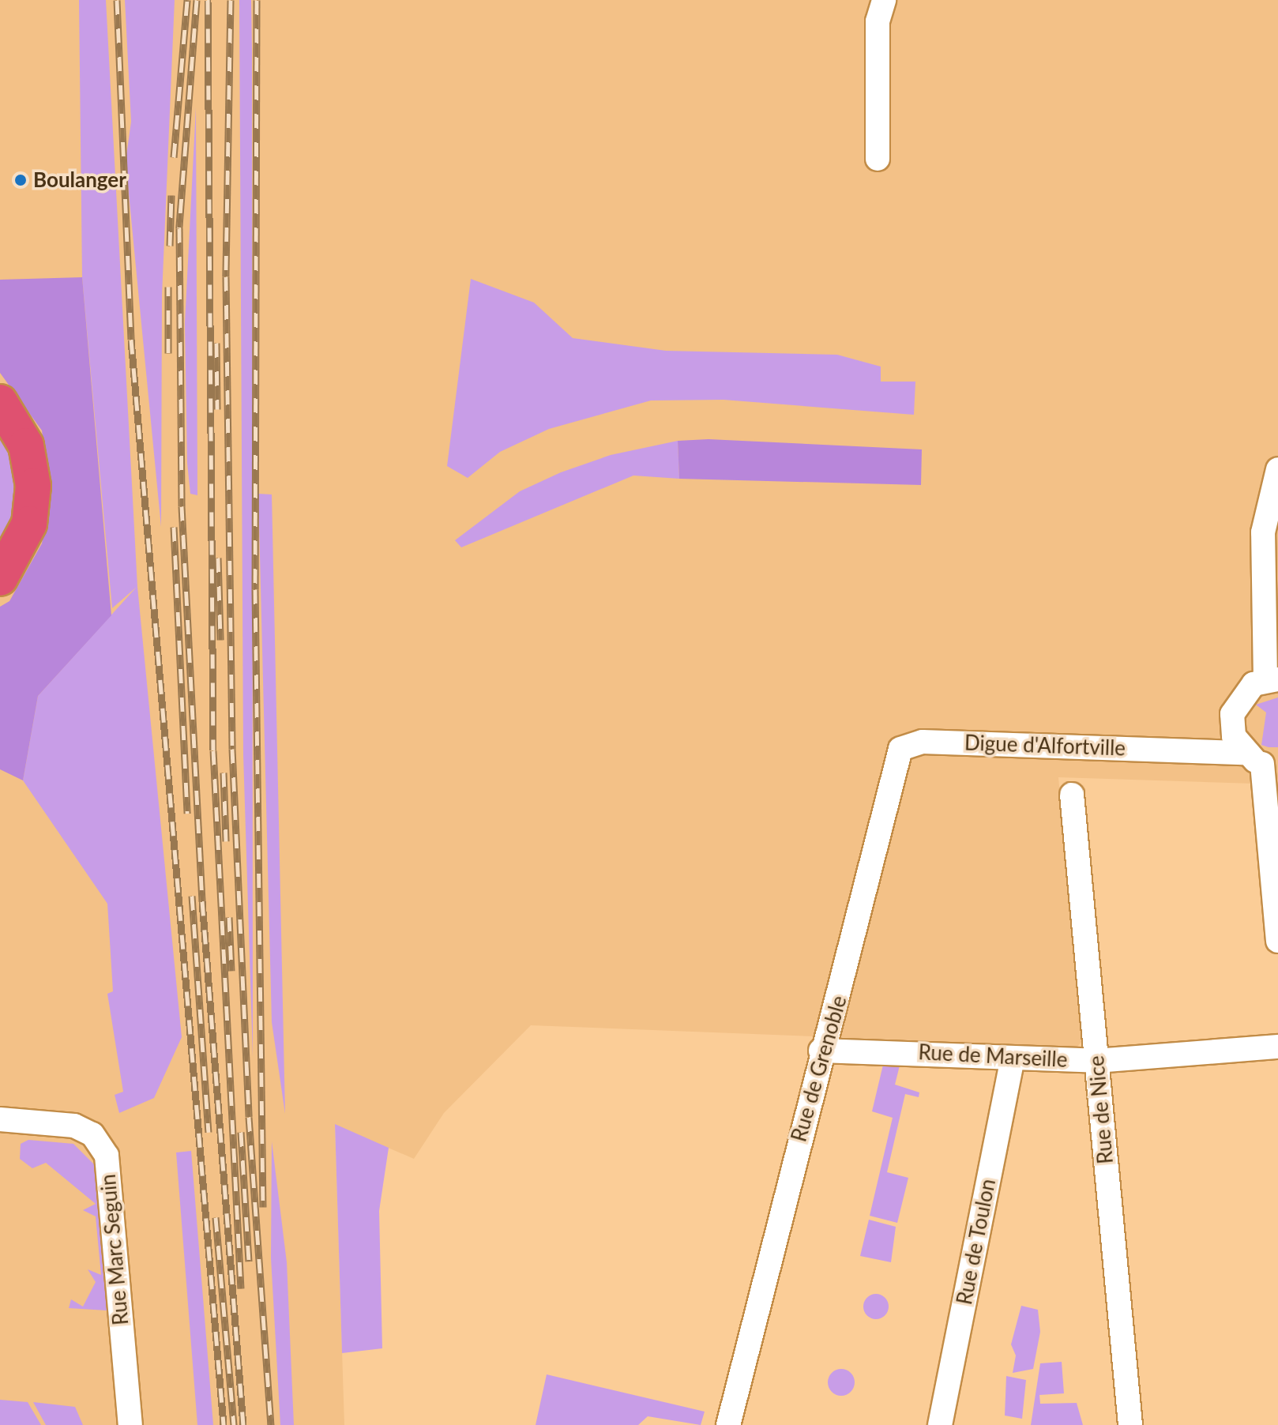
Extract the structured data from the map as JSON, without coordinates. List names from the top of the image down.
{
  "streets": {
    "street": [
      "Digue d'Alfortville",
      "Rue de Marseille",
      "Rue de Grenoble",
      "Rue de Nice",
      "Rue de Toulon",
      "Rue Marc Seguin"
    ]
  },
  "crossings": [
    ["Digue d'Alfortville", "Rue de Grenoble"],
    ["Rue de Marseille", "Rue de Grenoble"],
    ["Rue de Marseille", "Rue de Nice"],
    ["Rue de Marseille", "Rue de Toulon"]
  ],
  "places": ["Boulanger"]
}
